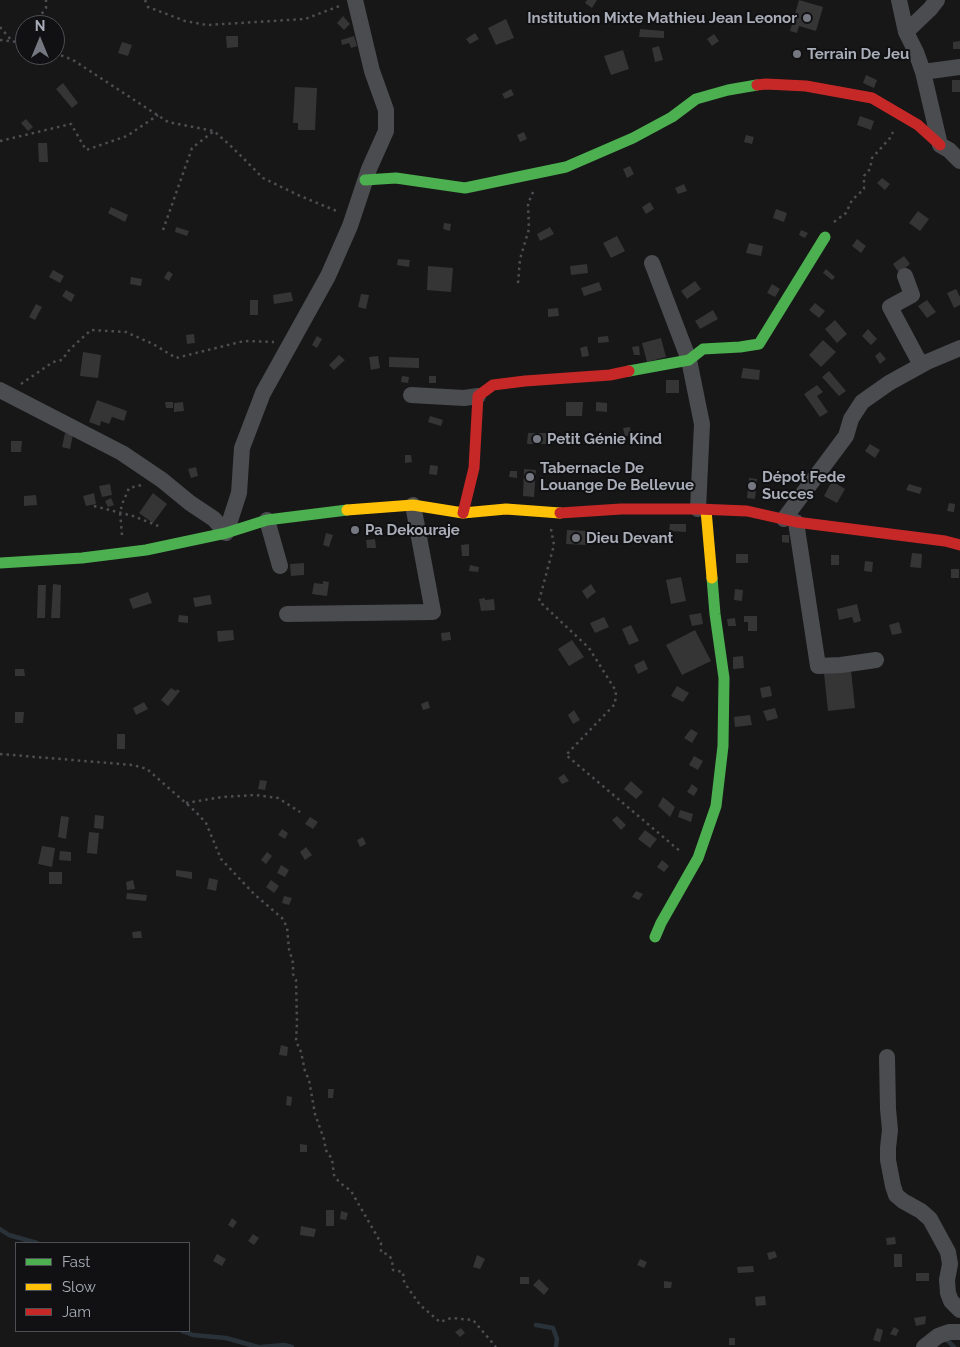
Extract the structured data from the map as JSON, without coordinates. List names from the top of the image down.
{
  "places": [
    "Institution Mixte Mathieu Jean Leonor",
    "Terrain De Jeu",
    "Petit Génie Kind",
    "Tabernacle De Louange De Bellevue",
    "Dépot Fede Succes",
    "Pa Dekouraje",
    "Dieu Devant"
  ],
  "legend": ["Fast", "Slow", "Jam"],
  "north": "top"
}
